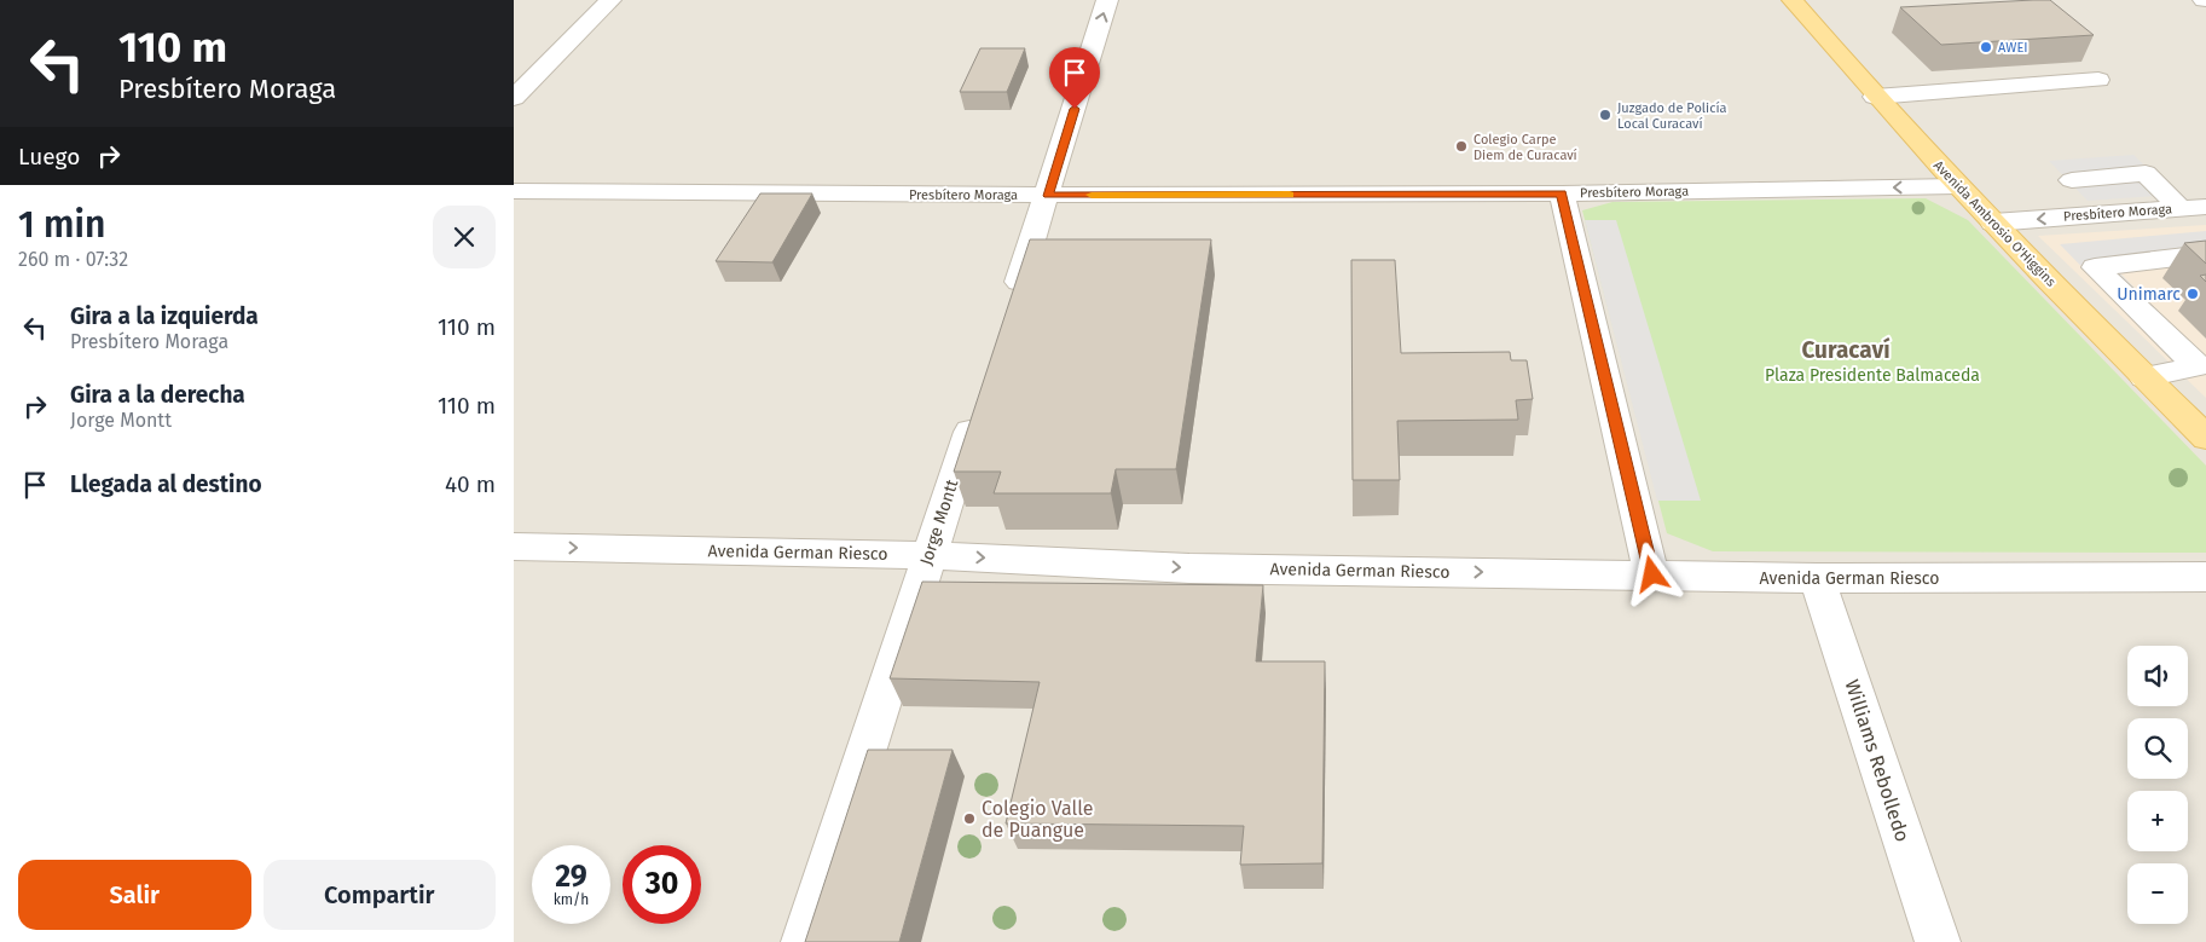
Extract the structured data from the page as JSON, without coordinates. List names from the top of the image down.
{
  "streets": {
    "main road": ["Avenida Ambrosio O'Higgins"],
    "street": [
      "Presbítero Moraga",
      "Jorge Montt",
      "Avenida German Riesco",
      "Williams Rebolledo"
    ]
  },
  "crossings": [
    ["Presbítero Moraga", "Avenida Ambrosio O'Higgins"],
    ["Jorge Montt", "Avenida German Riesco"],
    ["Avenida German Riesco", "Williams Rebolledo"]
  ],
  "one_way": ["Avenida German Riesco"],
  "districts": ["Curacaví"],
  "parks": ["Plaza Presidente Balmaceda"],
  "places": [
    "AWEI",
    "Juzgado de Policía Local Curacaví",
    "Colegio Carpe Diem de Curacaví",
    "Unimarc",
    "Colegio Valle de Puangue"
  ],
  "page": {
    "turn": ["110 m", "Presbítero Moraga"],
    "then": "Luego",
    "heading": ["1 min", "260 m · 07:32"],
    "list": [
      {
        "name": "Gira a la izquierda",
        "note": "Presbítero Moraga",
        "value": "110 m"
      },
      {
        "name": "Gira a la derecha",
        "note": "Jorge Montt",
        "value": "110 m"
      },
      {
        "name": "Llegada al destino",
        "value": "40 m"
      }
    ],
    "map_buttons": ["+", "−"],
    "speed": "29 km/h",
    "limit": "30",
    "buttons": ["Salir", "Compartir"]
  }
}
